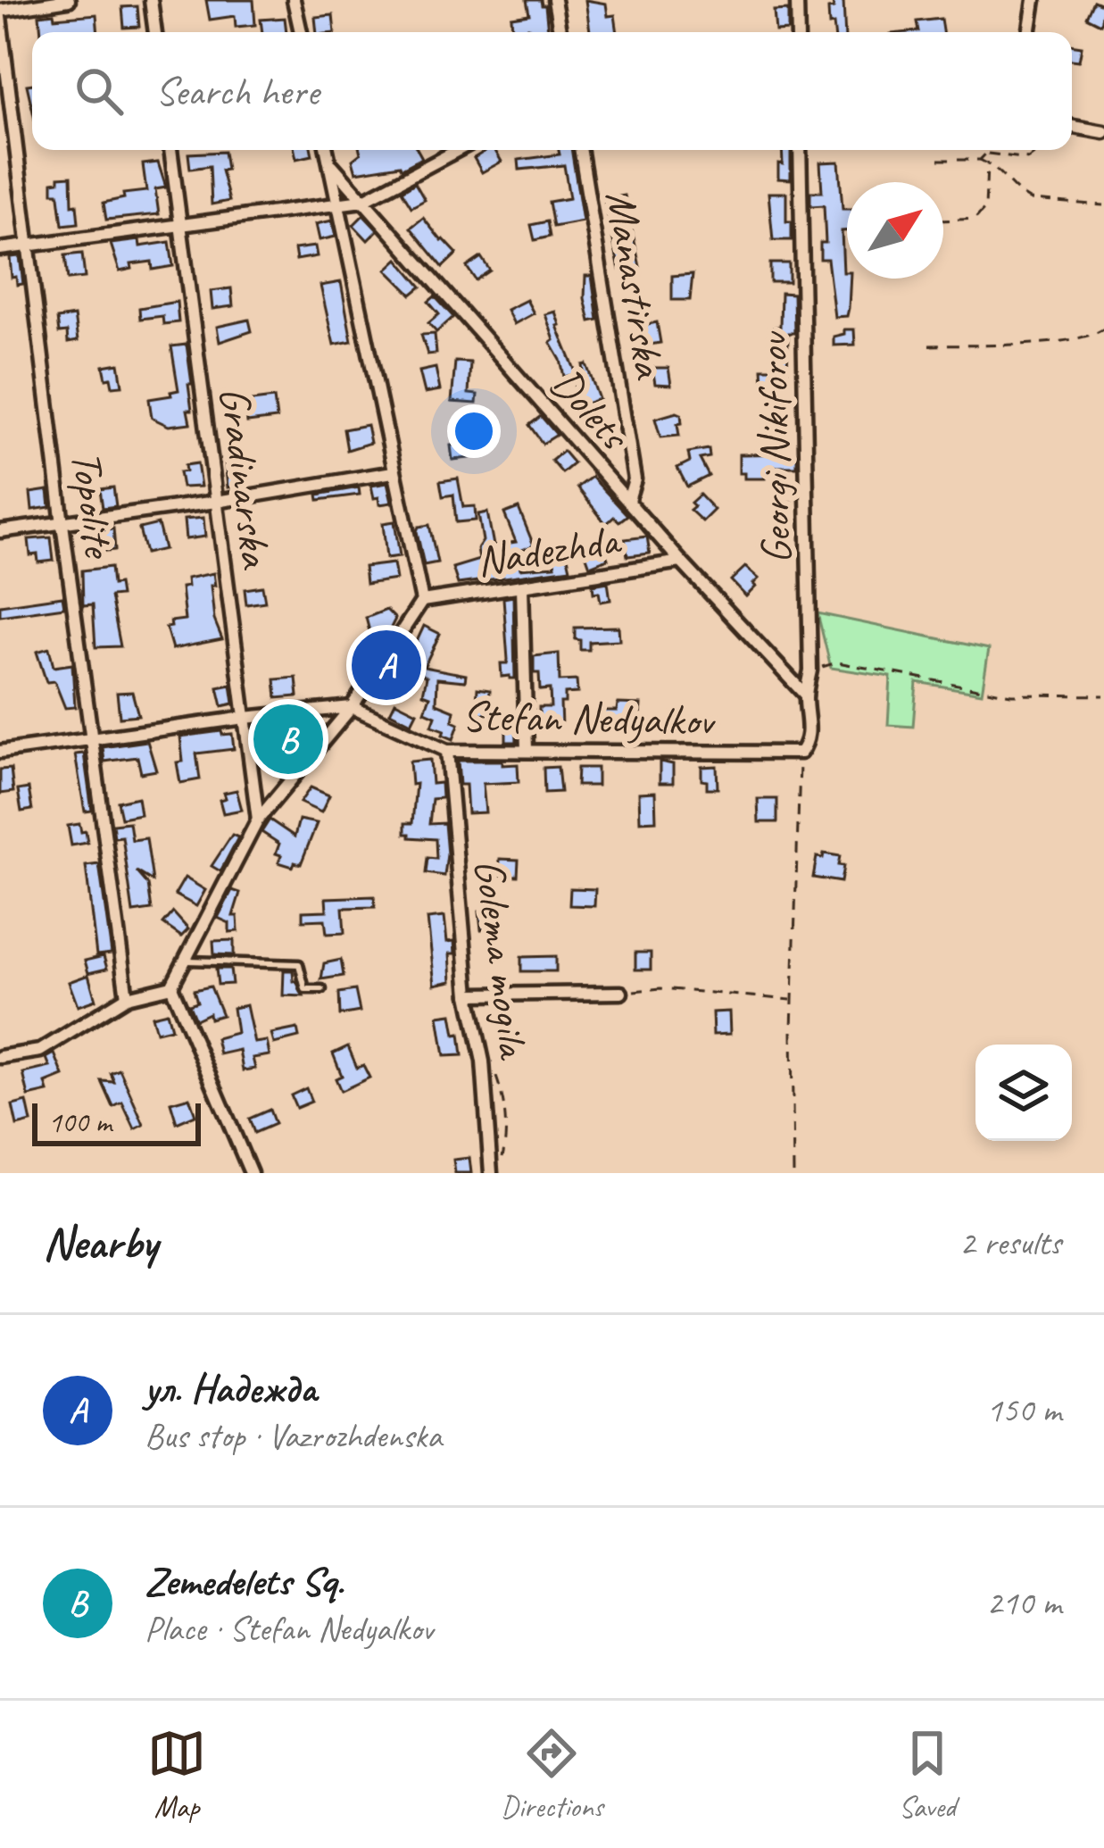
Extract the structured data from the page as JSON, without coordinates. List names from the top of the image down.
{
  "streets": {
    "street": [
      "Manastirska",
      "Dolets",
      "Georgi Nikiforov",
      "Gradinarska",
      "Topolite",
      "Nadezhda",
      "Stefan Nedyalkov",
      "Golema mogila"
    ]
  },
  "crossings": [
    ["Manastirska", "Dolets"],
    ["Dolets", "Georgi Nikiforov"],
    ["Dolets", "Nadezhda"],
    ["Georgi Nikiforov", "Stefan Nedyalkov"],
    ["Gradinarska", "Stefan Nedyalkov"],
    ["Topolite", "Stefan Nedyalkov"],
    ["Stefan Nedyalkov", "Golema mogila"]
  ],
  "scale_bar": "100 m",
  "north": "top right",
  "page": {
    "search": "Search here",
    "pins": ["A", "B"],
    "scale": "100 m",
    "heading": ["Nearby", "2 results"],
    "list": [
      {
        "mark": "A",
        "name": "ул. Надежда",
        "note": "Bus stop · Vazrozhdenska",
        "value": "150 m"
      },
      {
        "mark": "B",
        "name": "Zemedelets Sq.",
        "note": "Place · Stefan Nedyalkov",
        "value": "210 m"
      }
    ],
    "nav": ["Map", "Directions", "Saved"]
  }
}
